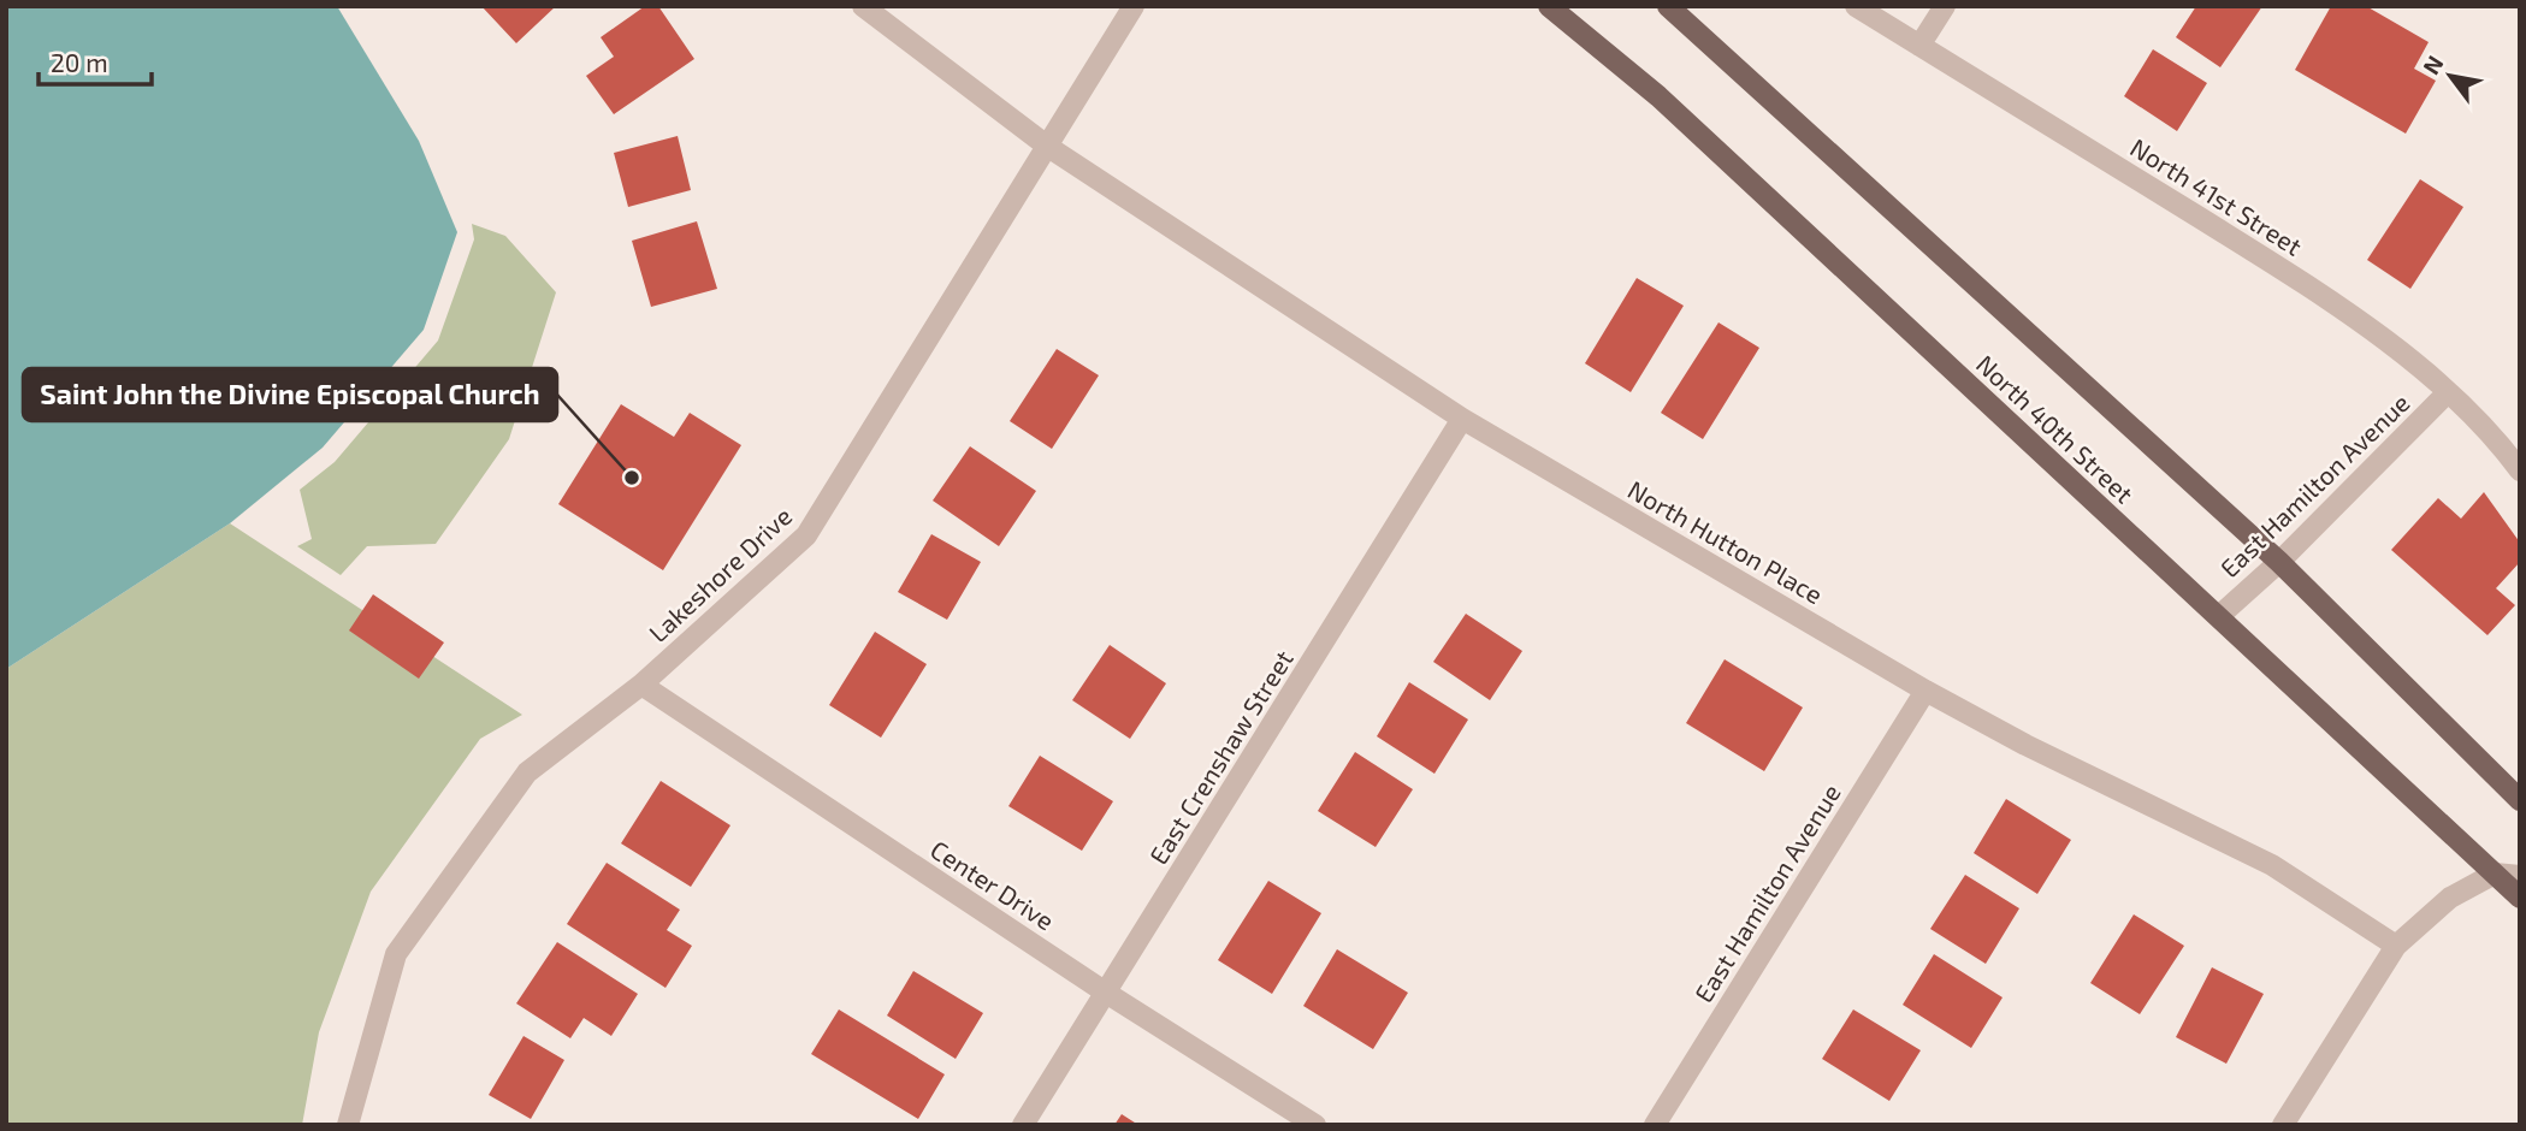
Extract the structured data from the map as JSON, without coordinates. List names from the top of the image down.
{
  "streets": {
    "main road": ["North 40th Street"],
    "street": [
      "North 41st Street",
      "East Hamilton Avenue",
      "North Hutton Place",
      "Lakeshore Drive",
      "East Crenshaw Street",
      "Center Drive"
    ]
  },
  "crossings": [
    ["North 41st Street", "East Hamilton Avenue"],
    ["North 40th Street", "East Hamilton Avenue"],
    ["East Hamilton Avenue", "North Hutton Place"],
    ["North Hutton Place", "Lakeshore Drive"],
    ["North Hutton Place", "East Crenshaw Street"],
    ["Lakeshore Drive", "Center Drive"],
    ["East Crenshaw Street", "Center Drive"]
  ],
  "places": ["Saint John the Divine Episcopal Church"],
  "scale_bar": "20 m",
  "north": "top left"
}
